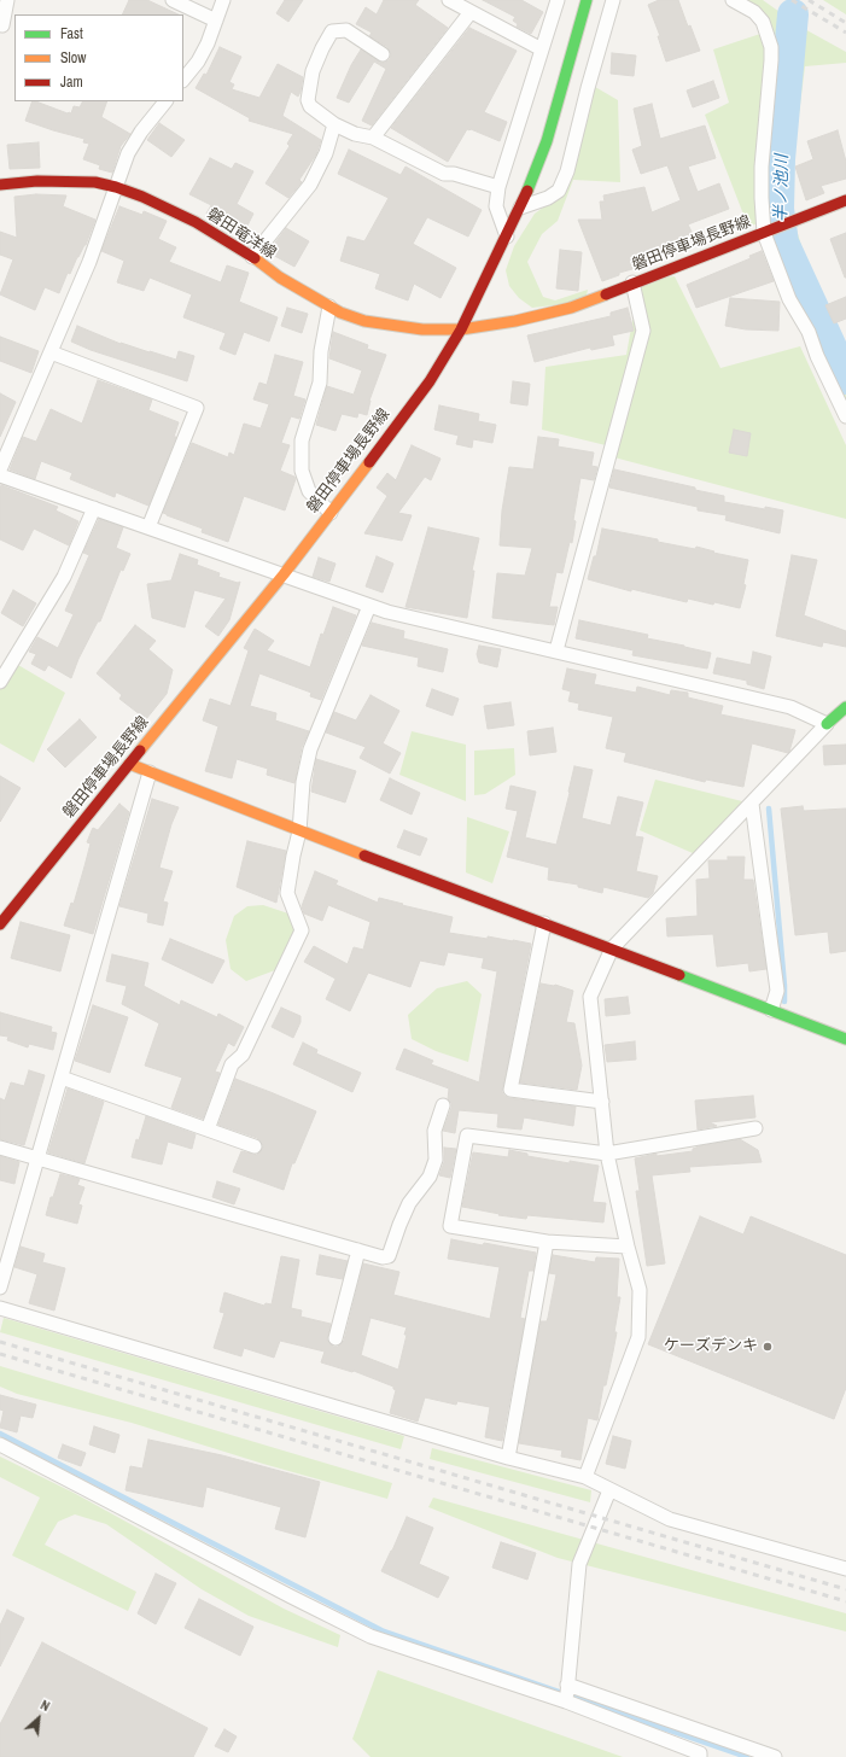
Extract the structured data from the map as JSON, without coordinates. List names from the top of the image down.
{
  "streets": {
    "main road": ["磐田竜洋線", "磐田停車場長野線"]
  },
  "crossings": [
    ["磐田竜洋線", "磐田停車場長野線"]
  ],
  "water": ["半ノ池川"],
  "places": ["ケーズデンキ"],
  "legend": ["Fast", "Slow", "Jam"],
  "north": "top right"
}
